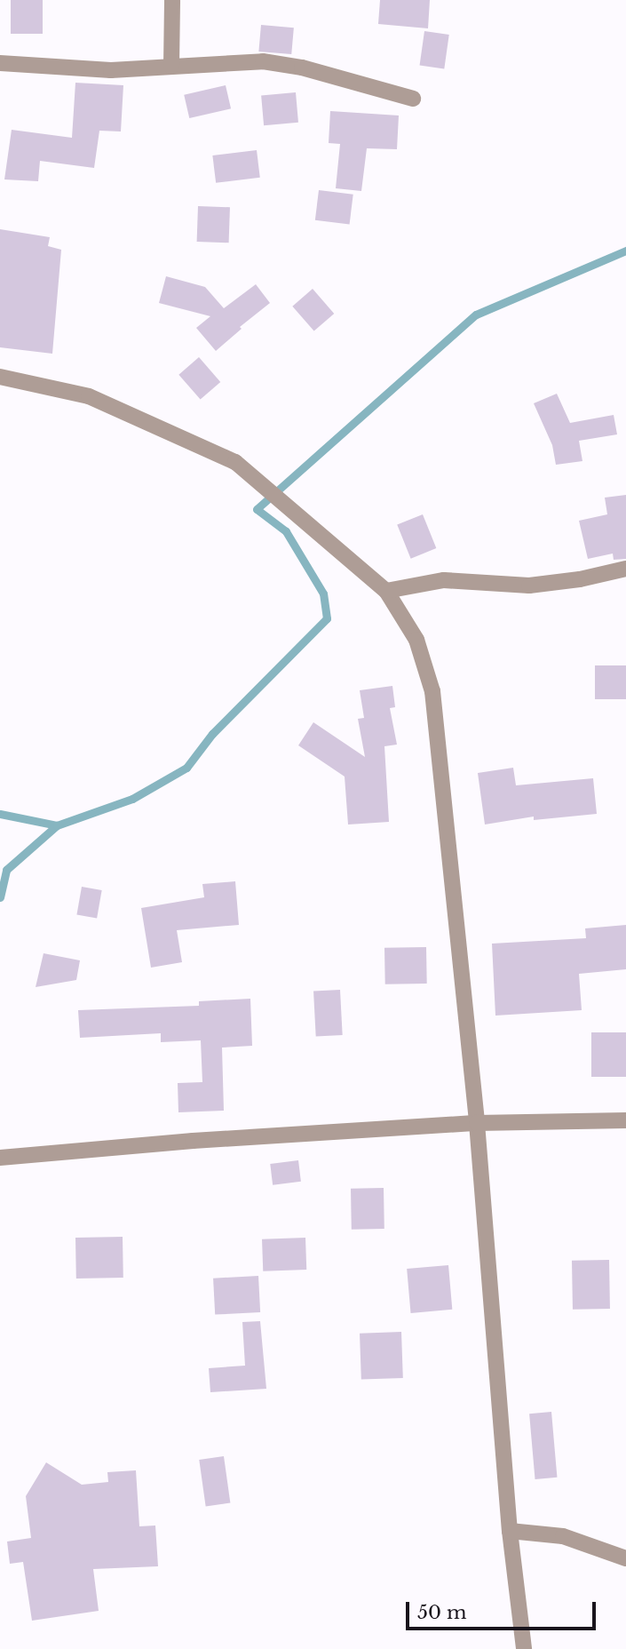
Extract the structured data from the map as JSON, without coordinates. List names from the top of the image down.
{
  "scale_bar": "50 m"
}
